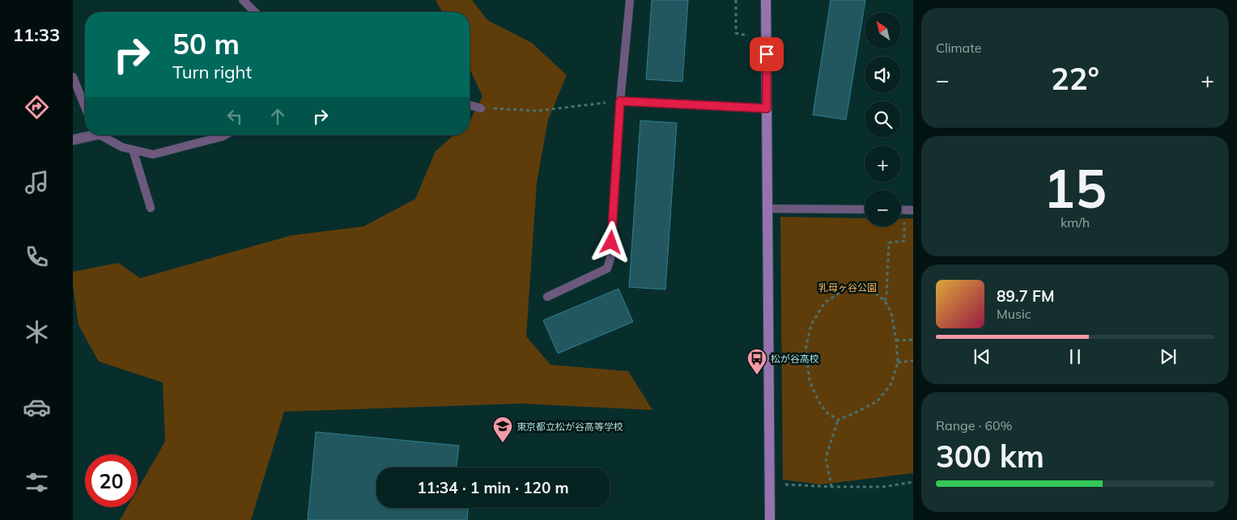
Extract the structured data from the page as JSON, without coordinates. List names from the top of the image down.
{
  "parks": ["乳母ヶ谷公園"],
  "places": {
    "bus stop": ["松が谷高校"],
    "school or university": ["東京都立松が谷高等学校"]
  },
  "north": "top left",
  "page": {
    "tabs": "11:33",
    "tile": [
      "Climate",
      ["15", "km/h"],
      ["Range · 60%", "300 km"]
    ],
    "map_buttons": ["+", "−"],
    "turn": ["50 m", "Turn right"],
    "heat": ["−", "22°", "+"],
    "song": ["89.7 FM", "Music"],
    "limit": "20",
    "trip": "11:34 · 1 min · 120 m"
  }
}
